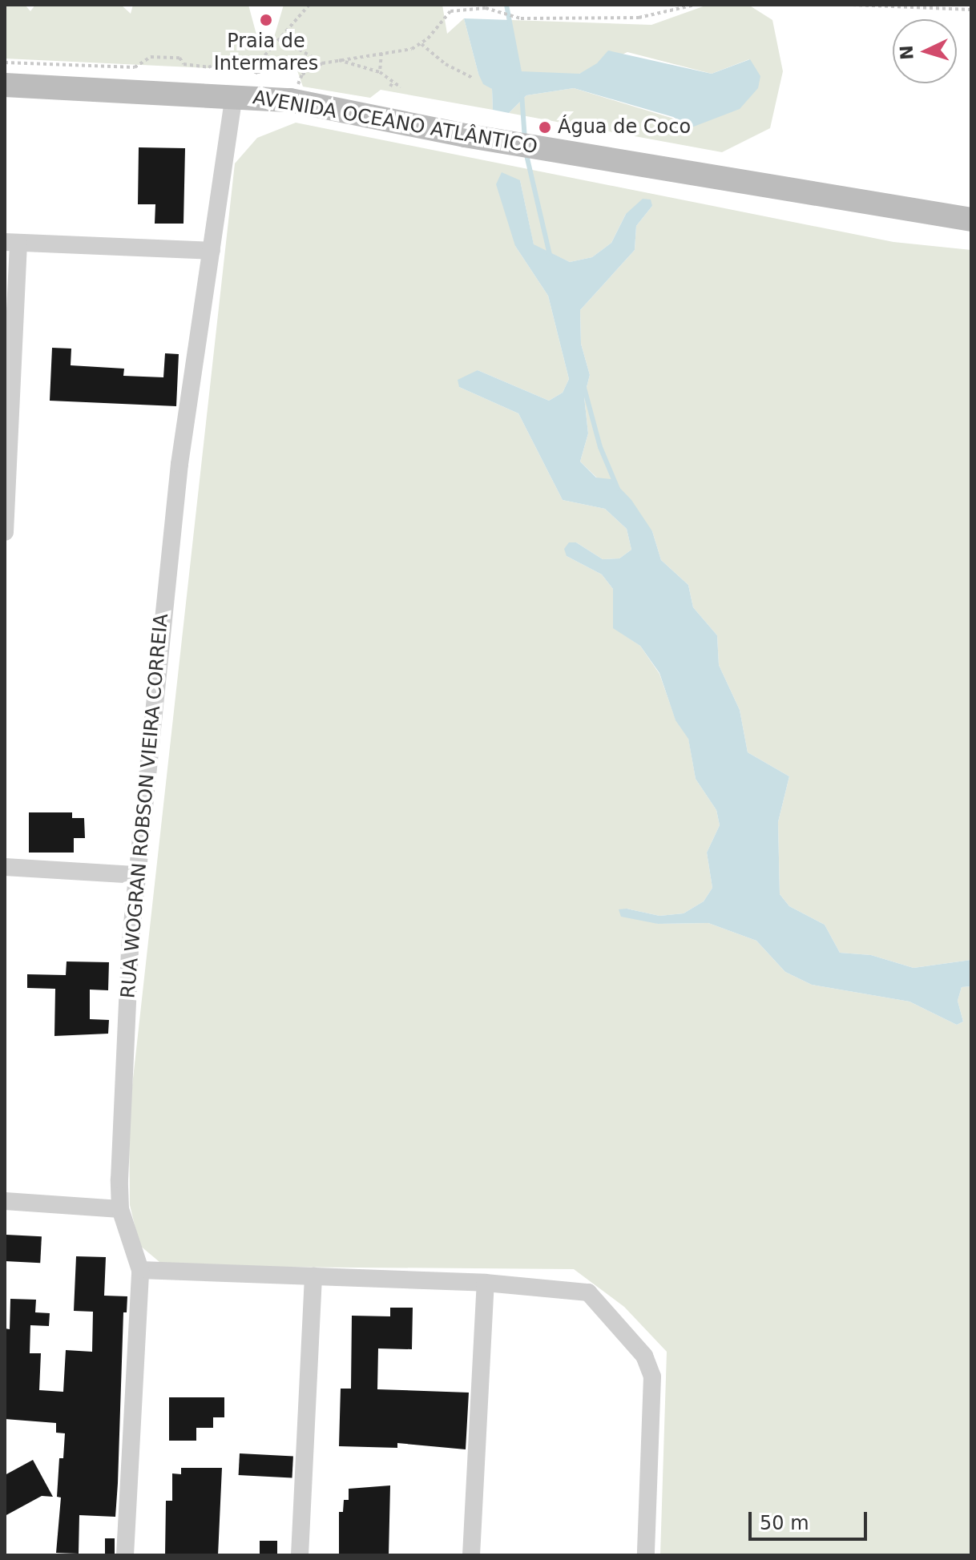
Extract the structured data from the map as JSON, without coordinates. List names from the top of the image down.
{
  "streets": {
    "main road": ["AVENIDA OCEANO ATLÂNTICO"],
    "street": ["RUA WOGRAN ROBSON VIEIRA CORREIA"]
  },
  "crossings": [
    ["AVENIDA OCEANO ATLÂNTICO", "RUA WOGRAN ROBSON VIEIRA CORREIA"]
  ],
  "places": ["Praia de Intermares", "Água de Coco"],
  "scale_bar": "50 m",
  "north": "left"
}
